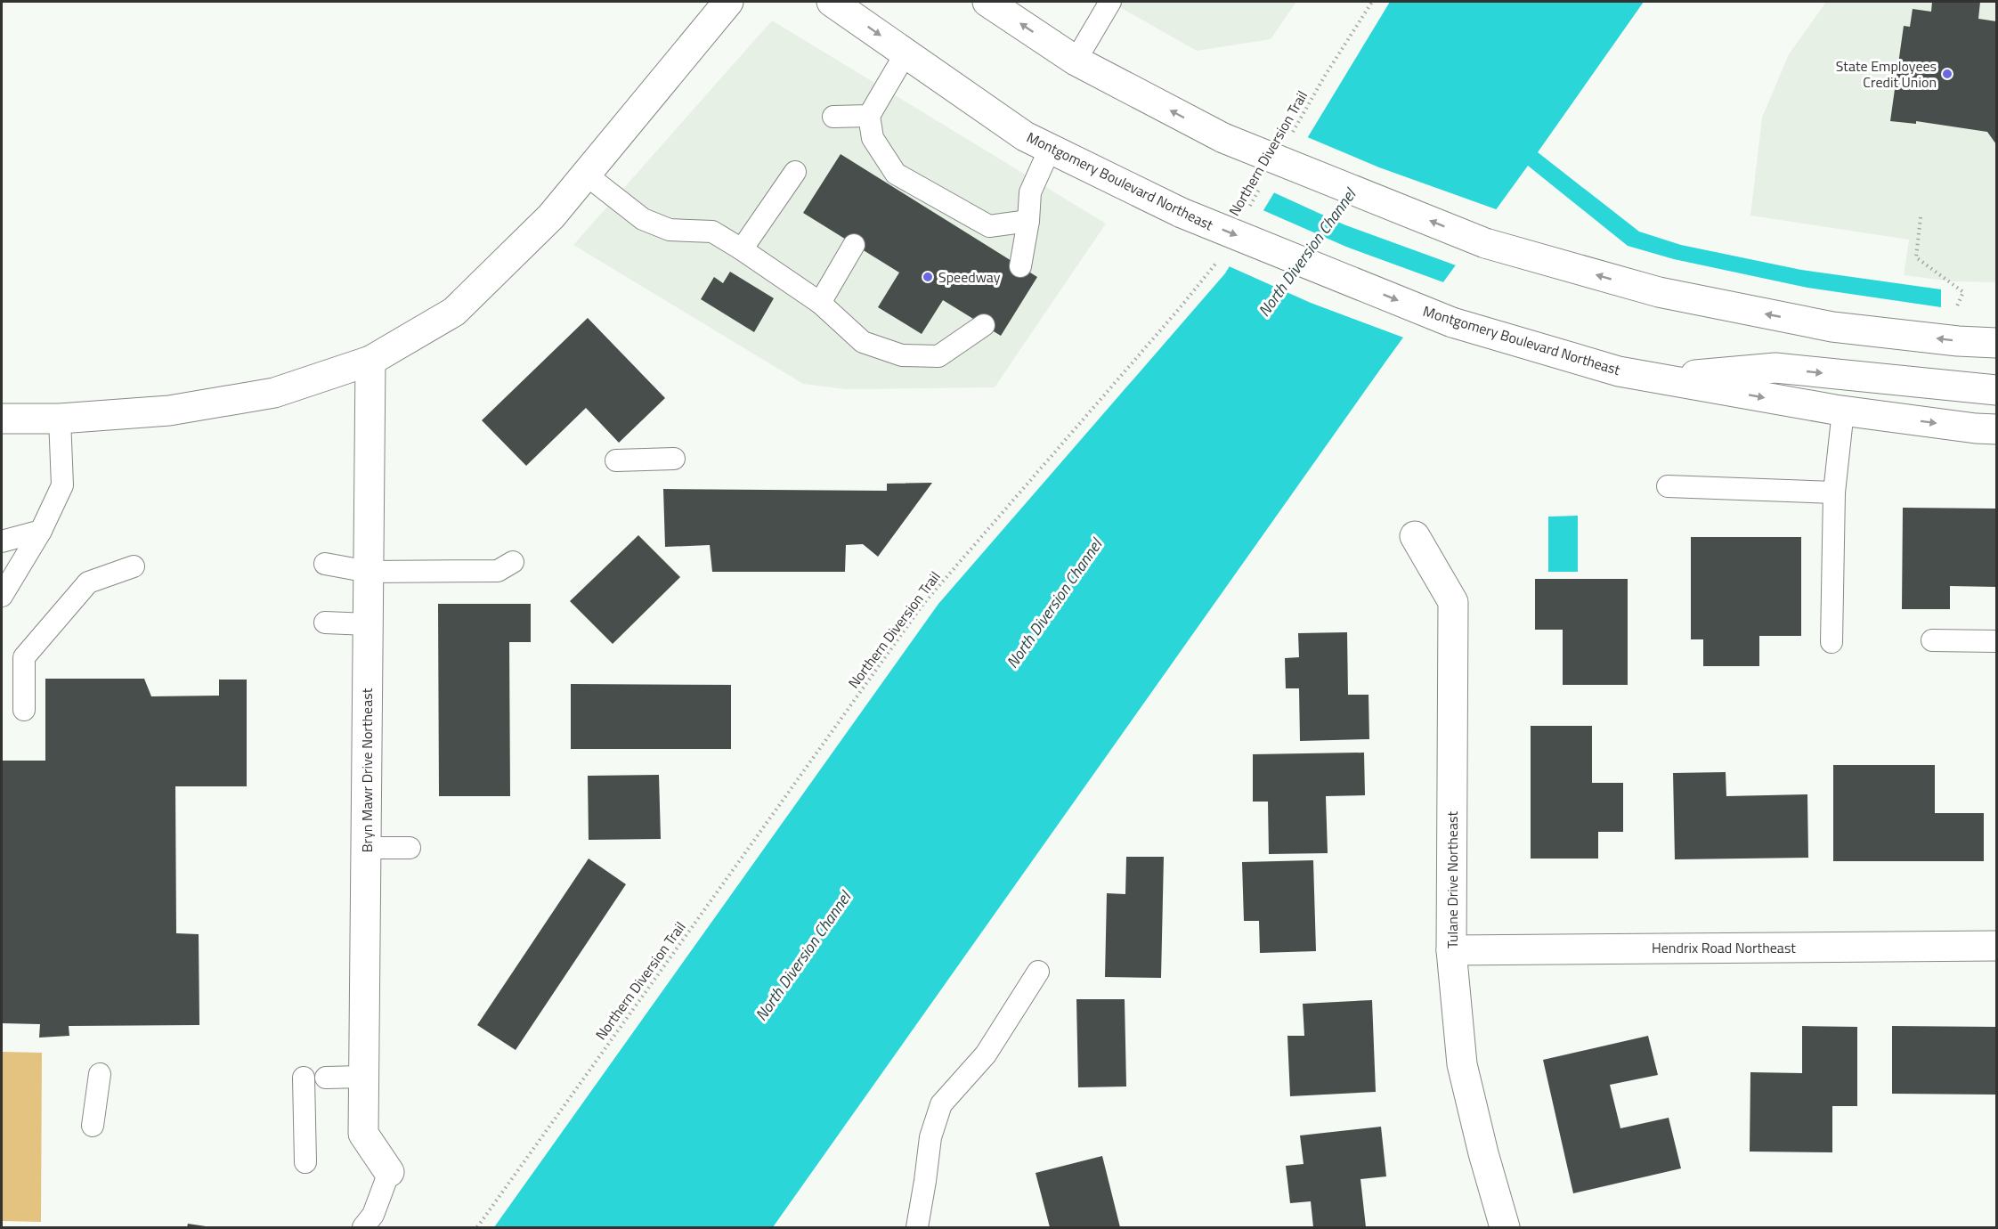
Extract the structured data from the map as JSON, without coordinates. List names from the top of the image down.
{
  "streets": {
    "street": [
      "Montgomery Boulevard Northeast",
      "Bryn Mawr Drive Northeast",
      "Tulane Drive Northeast",
      "Hendrix Road Northeast"
    ],
    "path": ["Northern Diversion Trail"]
  },
  "crossings": [
    ["Tulane Drive Northeast", "Hendrix Road Northeast"]
  ],
  "water": ["North Diversion Channel"],
  "places": ["State Employees Credit Union", "Speedway"]
}
